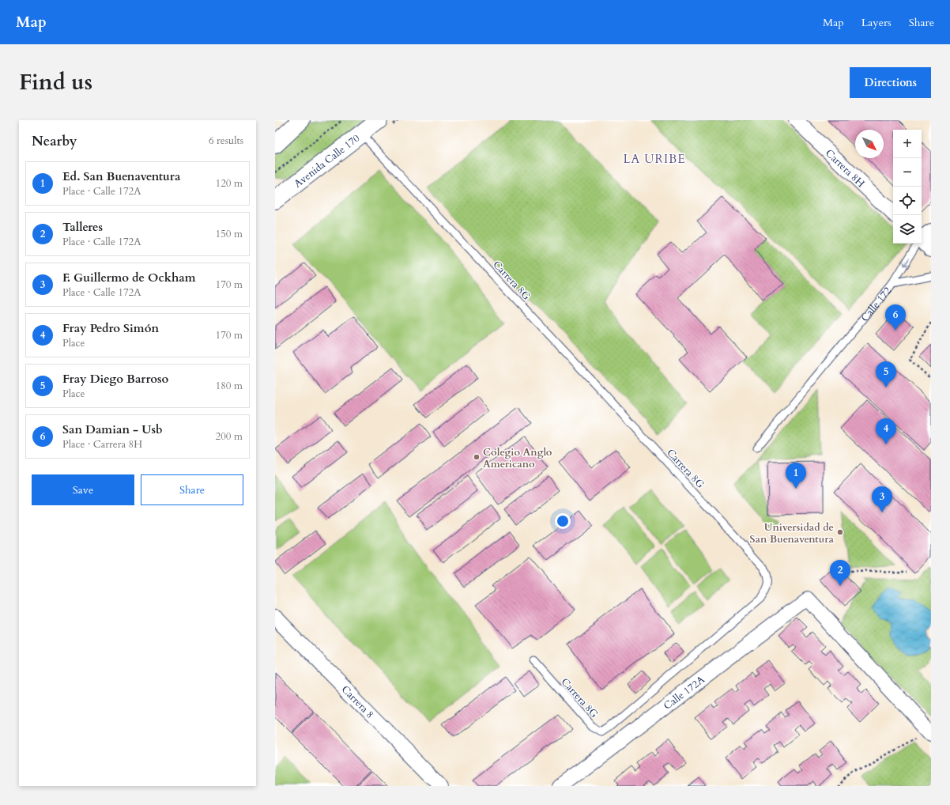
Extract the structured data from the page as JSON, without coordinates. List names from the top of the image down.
{
  "streets": {
    "main road": ["Avenida Calle 170"],
    "street": ["Carrera 8H", "Calle 172A", "Carrera 8"],
    "lane": ["Carrera 8G", "Calle 172"]
  },
  "crossings": [
    ["Avenida Calle 170", "Carrera 8G"]
  ],
  "districts": ["LA URIBE"],
  "places": ["Colegio Anglo Americano", "Universidad de San Buenaventura"],
  "north": "bottom right",
  "page": {
    "header": "Map",
    "nav": ["Map", "Layers", "Share"],
    "title": "Find us",
    "buttons": [
      "Directions",
      ["Save", "Share"]
    ],
    "heading": ["Nearby", "6 results"],
    "map_buttons": ["+", "−"],
    "list": [
      {
        "mark": "1",
        "name": "Ed. San Buenaventura",
        "note": "Place · Calle 172A",
        "value": "120 m"
      },
      {
        "mark": "2",
        "name": "Talleres",
        "note": "Place · Calle 172A",
        "value": "150 m"
      },
      {
        "mark": "3",
        "name": "F. Guillermo de Ockham",
        "note": "Place · Calle 172A",
        "value": "170 m"
      },
      {
        "mark": "4",
        "name": "Fray Pedro Simón",
        "note": "Place",
        "value": "170 m"
      },
      {
        "mark": "5",
        "name": "Fray Diego Barroso",
        "note": "Place",
        "value": "180 m"
      },
      {
        "mark": "6",
        "name": "San Damian - Usb",
        "note": "Place · Carrera 8H",
        "value": "200 m"
      }
    ],
    "pins": [
      "6",
      "5",
      "4",
      "1",
      "3",
      "2"
    ]
  }
}
